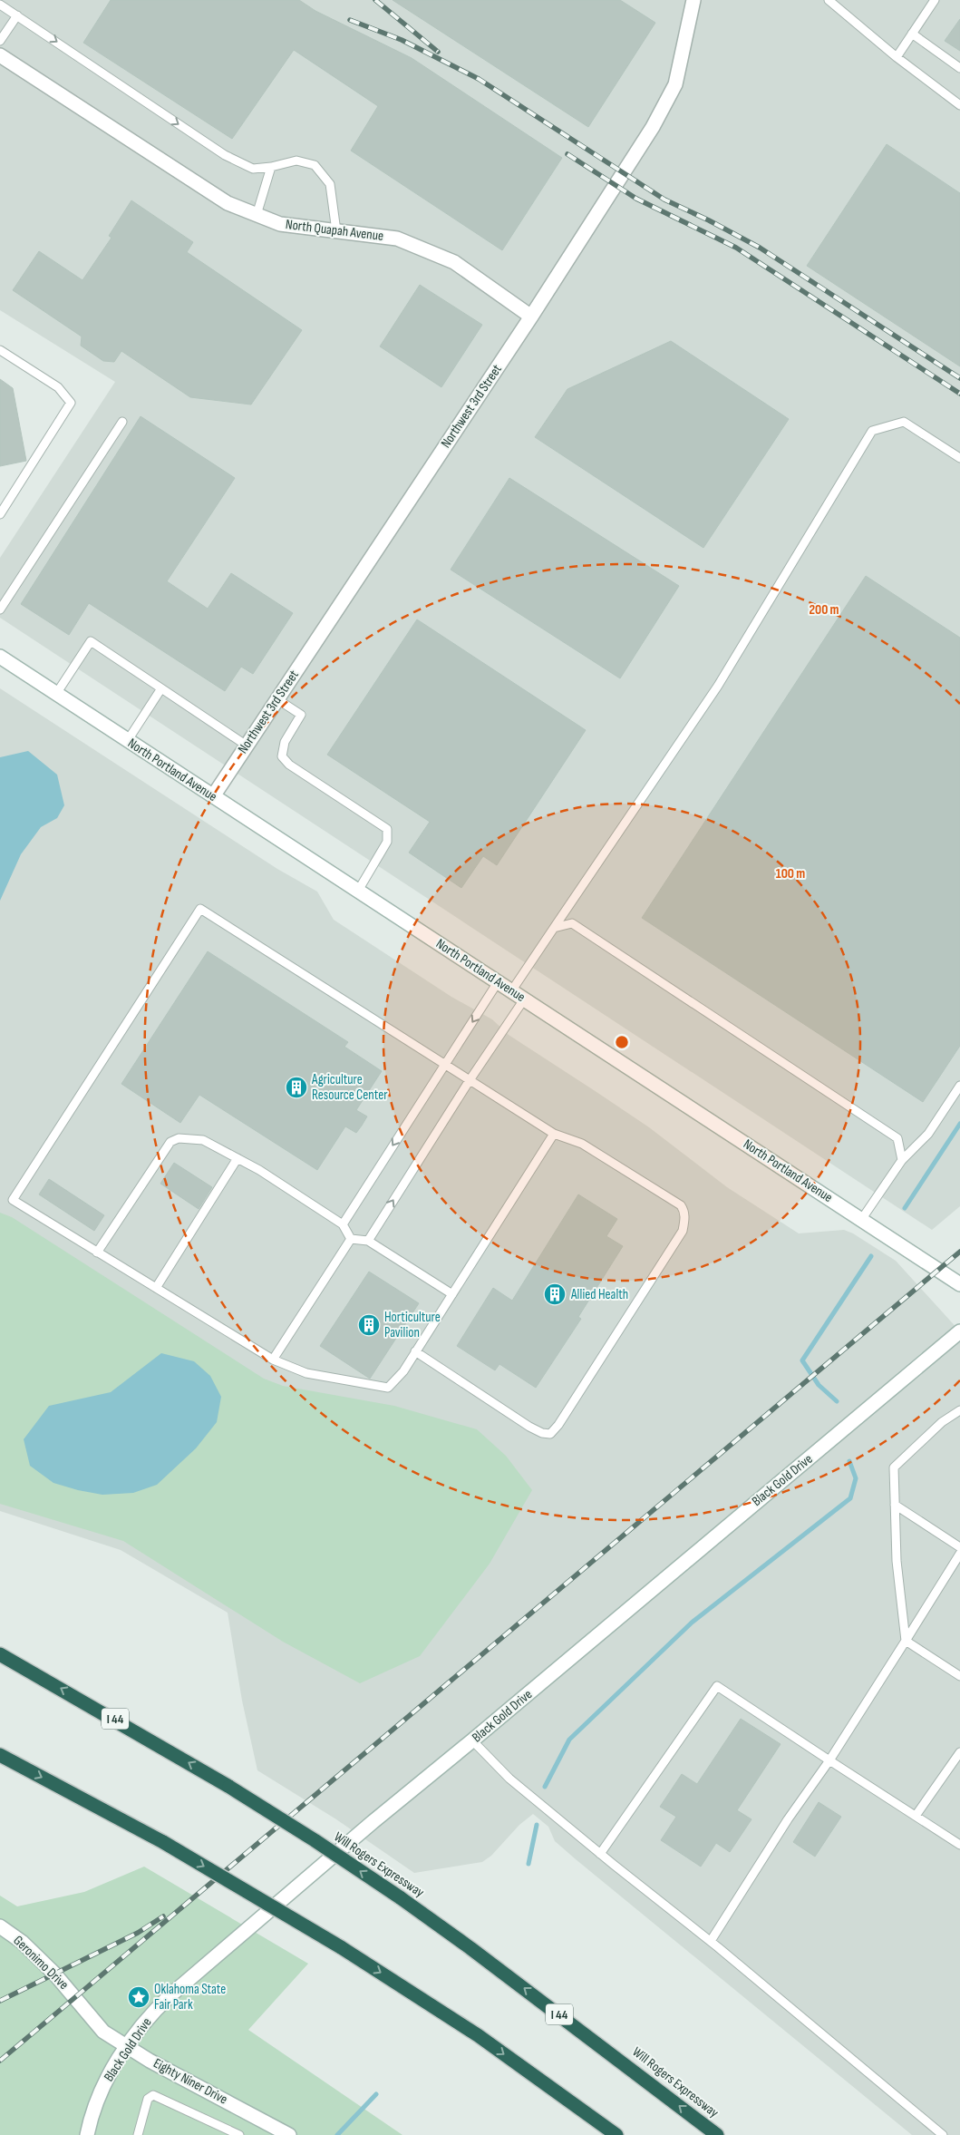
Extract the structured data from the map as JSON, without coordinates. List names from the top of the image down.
{
  "streets": {
    "highway": ["I 44", "Will Rogers Expressway"],
    "street": [
      "North Quapah Avenue",
      "Northwest 3rd Street",
      "North Portland Avenue",
      "Black Gold Drive",
      "Geronimo Drive",
      "Eighty Niner Drive"
    ]
  },
  "crossings": [
    ["North Quapah Avenue", "Northwest 3rd Street"],
    ["Northwest 3rd Street", "North Portland Avenue"],
    ["Black Gold Drive", "Eighty Niner Drive"],
    ["Geronimo Drive", "Eighty Niner Drive"]
  ],
  "places": {
    "building": ["Agriculture Resource Center", "Allied Health", "Horticulture Pavilion"],
    "place": ["Oklahoma State Fair Park"]
  },
  "rings": ["200 m", "100 m"]
}
